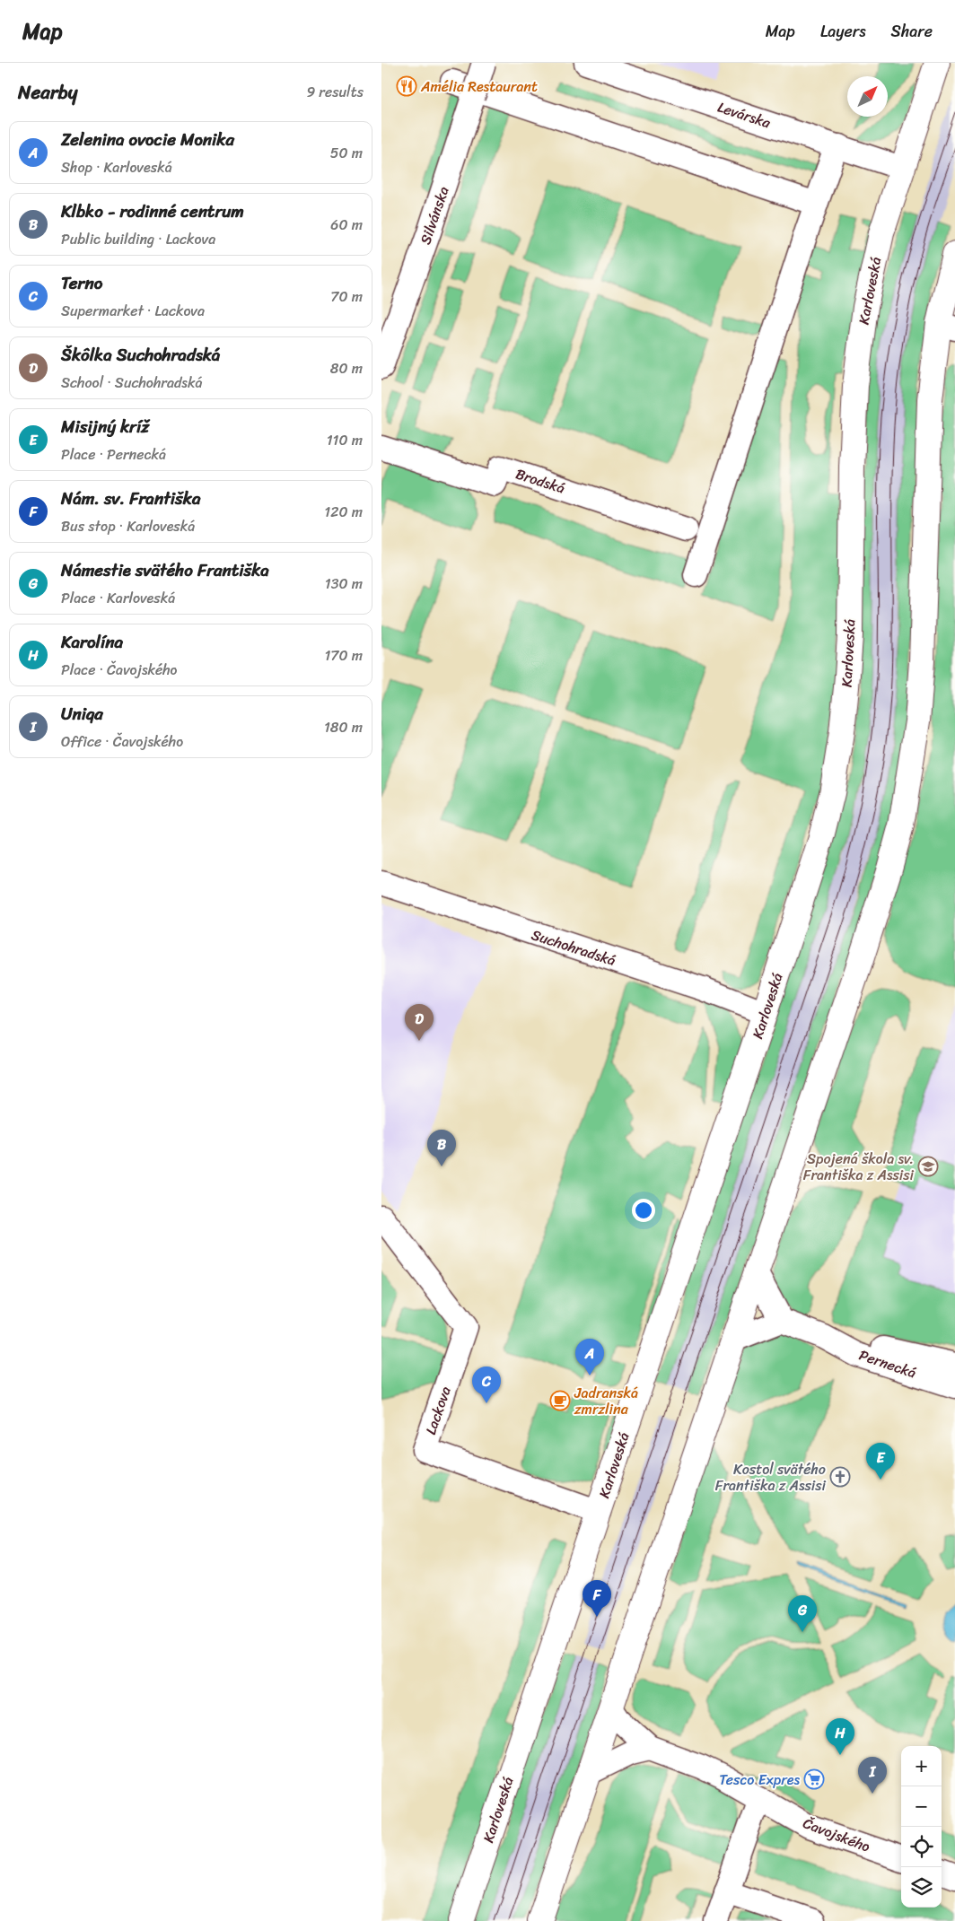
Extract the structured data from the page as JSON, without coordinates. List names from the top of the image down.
{
  "streets": {
    "main road": ["Karloveská"],
    "street": [
      "Levárska",
      "Silvánska",
      "Brodská",
      "Suchohradská",
      "Pernecká",
      "Lackova",
      "Čavojského"
    ]
  },
  "crossings": [
    ["Levárska", "Karloveská"],
    ["Karloveská", "Suchohradská"],
    ["Karloveská", "Lackova"]
  ],
  "places": {
    "restaurant": ["Amélia Restaurant"],
    "school or university": ["Spojená škola sv. Františka z Assisi"],
    "cafe": ["Jadranská zmrzlina"],
    "church": ["Kostol svätého Františka z Assisi"],
    "supermarket": ["Tesco Expres"]
  },
  "north": "top right",
  "page": {
    "header": "Map",
    "nav": ["Map", "Layers", "Share"],
    "heading": ["Nearby", "9 results"],
    "list": [
      {
        "mark": "A",
        "name": "Zelenina ovocie Monika",
        "note": "Shop · Karloveská",
        "value": "50 m"
      },
      {
        "mark": "B",
        "name": "Klbko - rodinné centrum",
        "note": "Public building · Lackova",
        "value": "60 m"
      },
      {
        "mark": "C",
        "name": "Terno",
        "note": "Supermarket · Lackova",
        "value": "70 m"
      },
      {
        "mark": "D",
        "name": "Škôlka Suchohradská",
        "note": "School · Suchohradská",
        "value": "80 m"
      },
      {
        "mark": "E",
        "name": "Misijný kríž",
        "note": "Place · Pernecká",
        "value": "110 m"
      },
      {
        "mark": "F",
        "name": "Nám. sv. Františka",
        "note": "Bus stop · Karloveská",
        "value": "120 m"
      },
      {
        "mark": "G",
        "name": "Námestie svätého Františka",
        "note": "Place · Karloveská",
        "value": "130 m"
      },
      {
        "mark": "H",
        "name": "Karolína",
        "note": "Place · Čavojského",
        "value": "170 m"
      },
      {
        "mark": "I",
        "name": "Uniqa",
        "note": "Office · Čavojského",
        "value": "180 m"
      }
    ],
    "pins": [
      "D",
      "B",
      "A",
      "C",
      "E",
      "F",
      "G",
      "H",
      "I"
    ],
    "map_buttons": ["+", "−"]
  }
}
